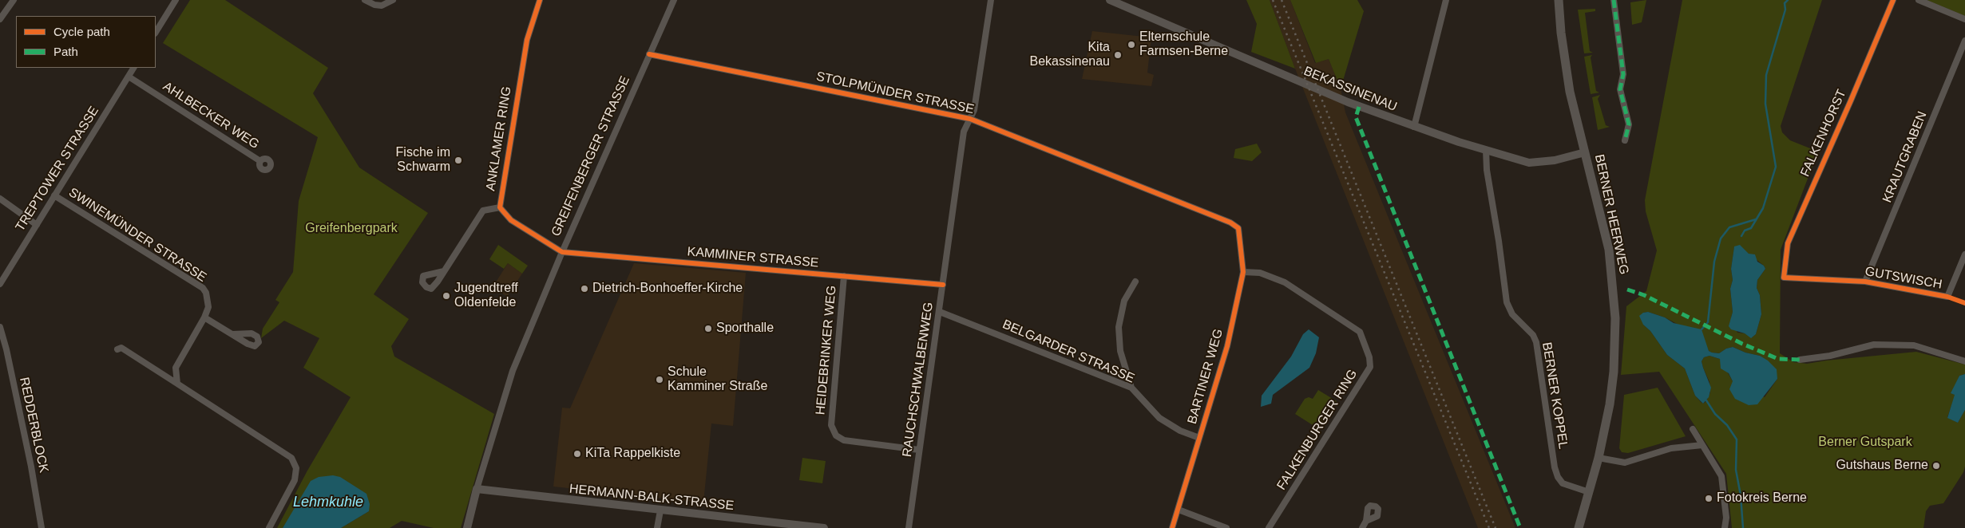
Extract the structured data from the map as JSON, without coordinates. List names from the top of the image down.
{
  "streets": {
    "main road": ["BERNER HEERWEG"],
    "street": [
      "BEKASSINENAU",
      "STOLPMÜNDER STRASSE",
      "AHLBECKER WEG",
      "FALKENHORST",
      "ANKLAMER RING",
      "GREIFENBERGER STRASSE",
      "KRAUTGRABEN",
      "TREPTOWER STRASSE",
      "SWINEMÜNDER STRASSE",
      "KAMMINER STRASSE",
      "GUTSWISCH",
      "HEIDEBRINKER WEG",
      "BELGARDER STRASSE",
      "BARTINER WEG",
      "RAUCHSCHWALBENWEG",
      "BERNER KOPPEL",
      "REDDERBLOCK",
      "FALKENBURGER RING",
      "HERMANN-BALK-STRASSE"
    ]
  },
  "crossings": [
    ["BEKASSINENAU", "BERNER HEERWEG"],
    ["BEKASSINENAU", "BERNER KOPPEL"],
    ["STOLPMÜNDER STRASSE", "GREIFENBERGER STRASSE"],
    ["STOLPMÜNDER STRASSE", "BARTINER WEG"],
    ["STOLPMÜNDER STRASSE", "RAUCHSCHWALBENWEG"],
    ["AHLBECKER WEG", "TREPTOWER STRASSE"],
    ["FALKENHORST", "GUTSWISCH"],
    ["ANKLAMER RING", "GREIFENBERGER STRASSE"],
    ["ANKLAMER RING", "KAMMINER STRASSE"],
    ["GREIFENBERGER STRASSE", "KAMMINER STRASSE"],
    ["GREIFENBERGER STRASSE", "HERMANN-BALK-STRASSE"],
    ["KRAUTGRABEN", "GUTSWISCH"],
    ["TREPTOWER STRASSE", "SWINEMÜNDER STRASSE"],
    ["BERNER HEERWEG", "BERNER KOPPEL"],
    ["KAMMINER STRASSE", "HEIDEBRINKER WEG"],
    ["KAMMINER STRASSE", "RAUCHSCHWALBENWEG"],
    ["HEIDEBRINKER WEG", "RAUCHSCHWALBENWEG"],
    ["BELGARDER STRASSE", "BARTINER WEG"],
    ["BELGARDER STRASSE", "RAUCHSCHWALBENWEG"],
    ["BARTINER WEG", "FALKENBURGER RING"]
  ],
  "water": ["Lehmkuhle"],
  "parks": ["Greifenbergpark", "Berner Gutspark"],
  "places": [
    "Elternschule Farmsen-Berne",
    "Kita Bekassinenau",
    "Fische im Schwarm",
    "Dietrich-Bonhoeffer-Kirche",
    "Jugendtreff Oldenfelde",
    "Sporthalle",
    "Schule Kamminer Straße",
    "KiTa Rappelkiste",
    "Gutshaus Berne",
    "Fotokreis Berne"
  ],
  "legend": ["Cycle path", "Path"]
}
